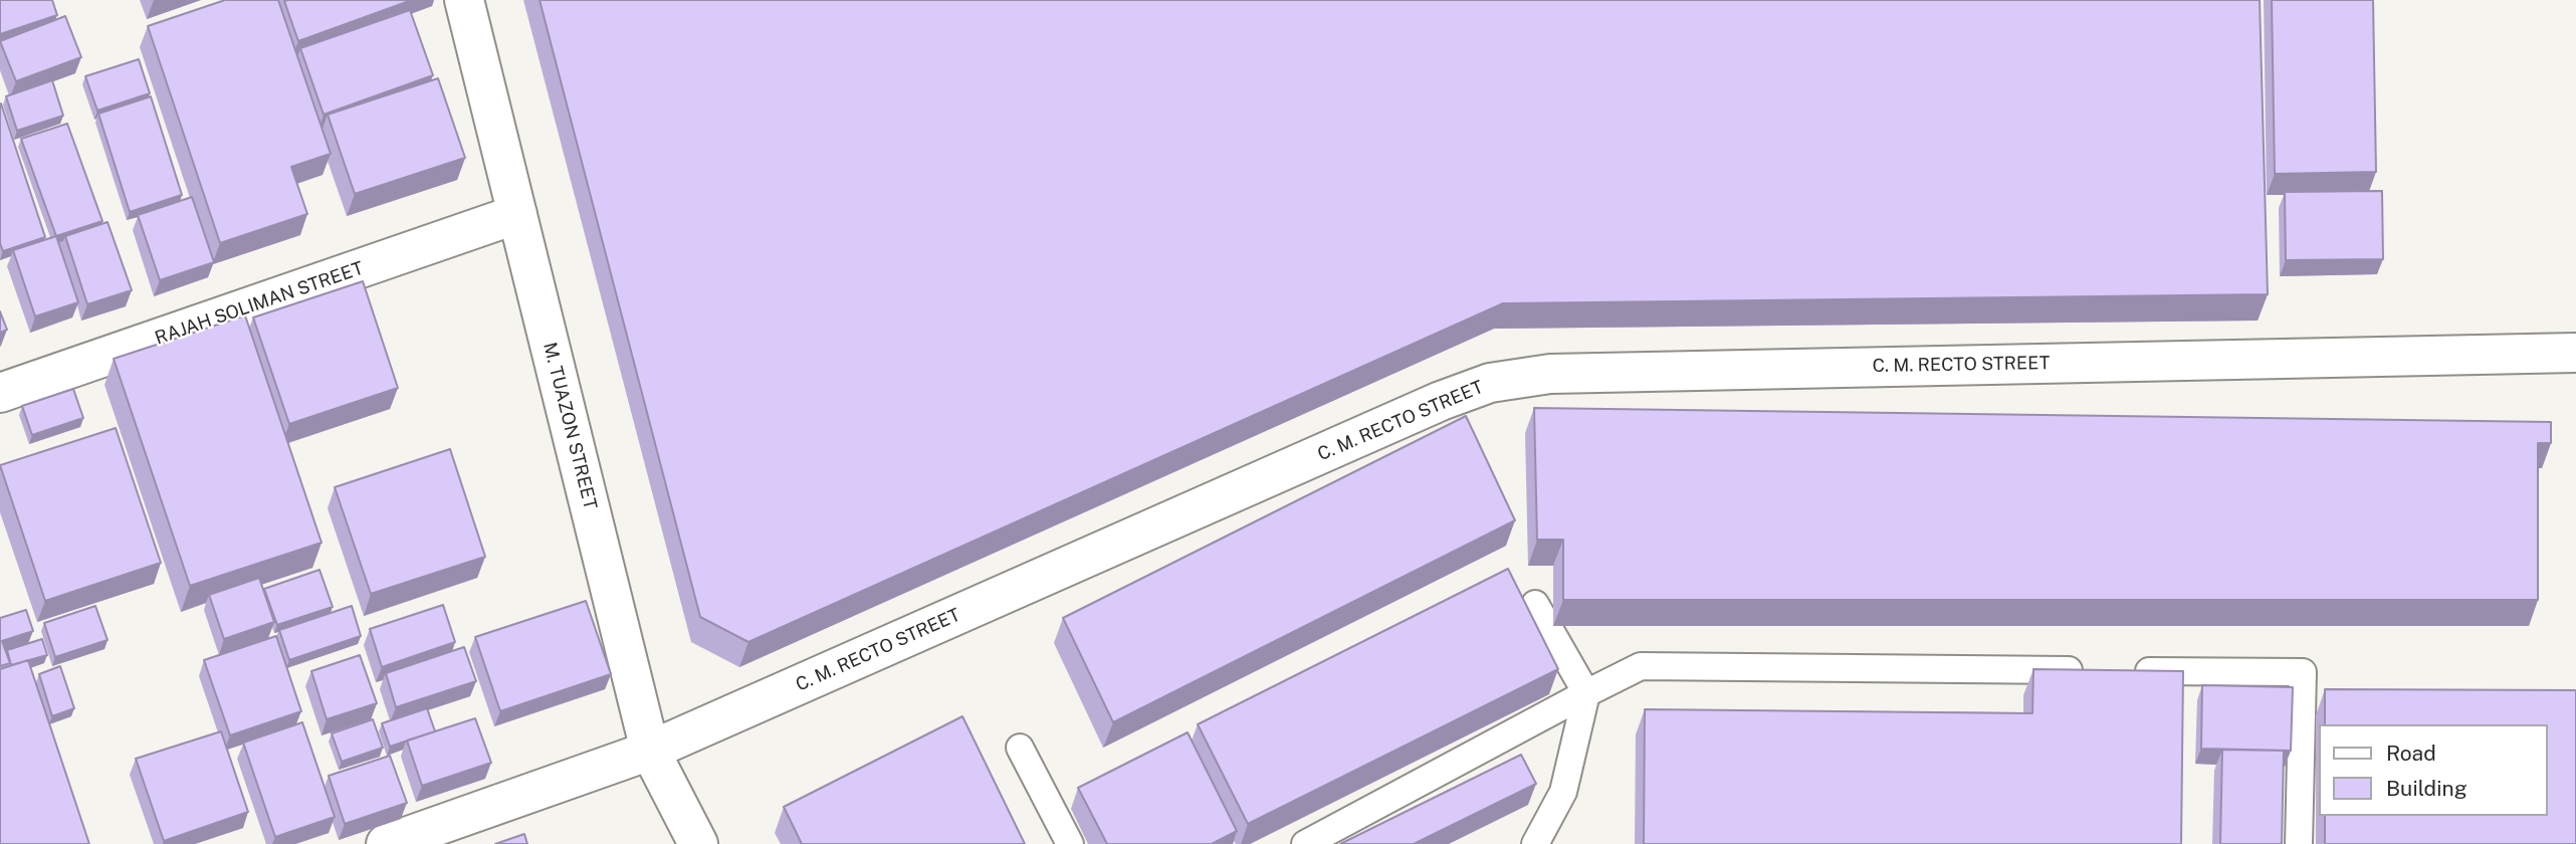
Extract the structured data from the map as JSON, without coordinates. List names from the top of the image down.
{
  "streets": {
    "street": ["RAJAH SOLIMAN STREET", "C. M. RECTO STREET", "M. TUAZON STREET"]
  },
  "crossings": [
    ["RAJAH SOLIMAN STREET", "M. TUAZON STREET"],
    ["C. M. RECTO STREET", "M. TUAZON STREET"]
  ],
  "legend": ["Road", "Building"]
}
